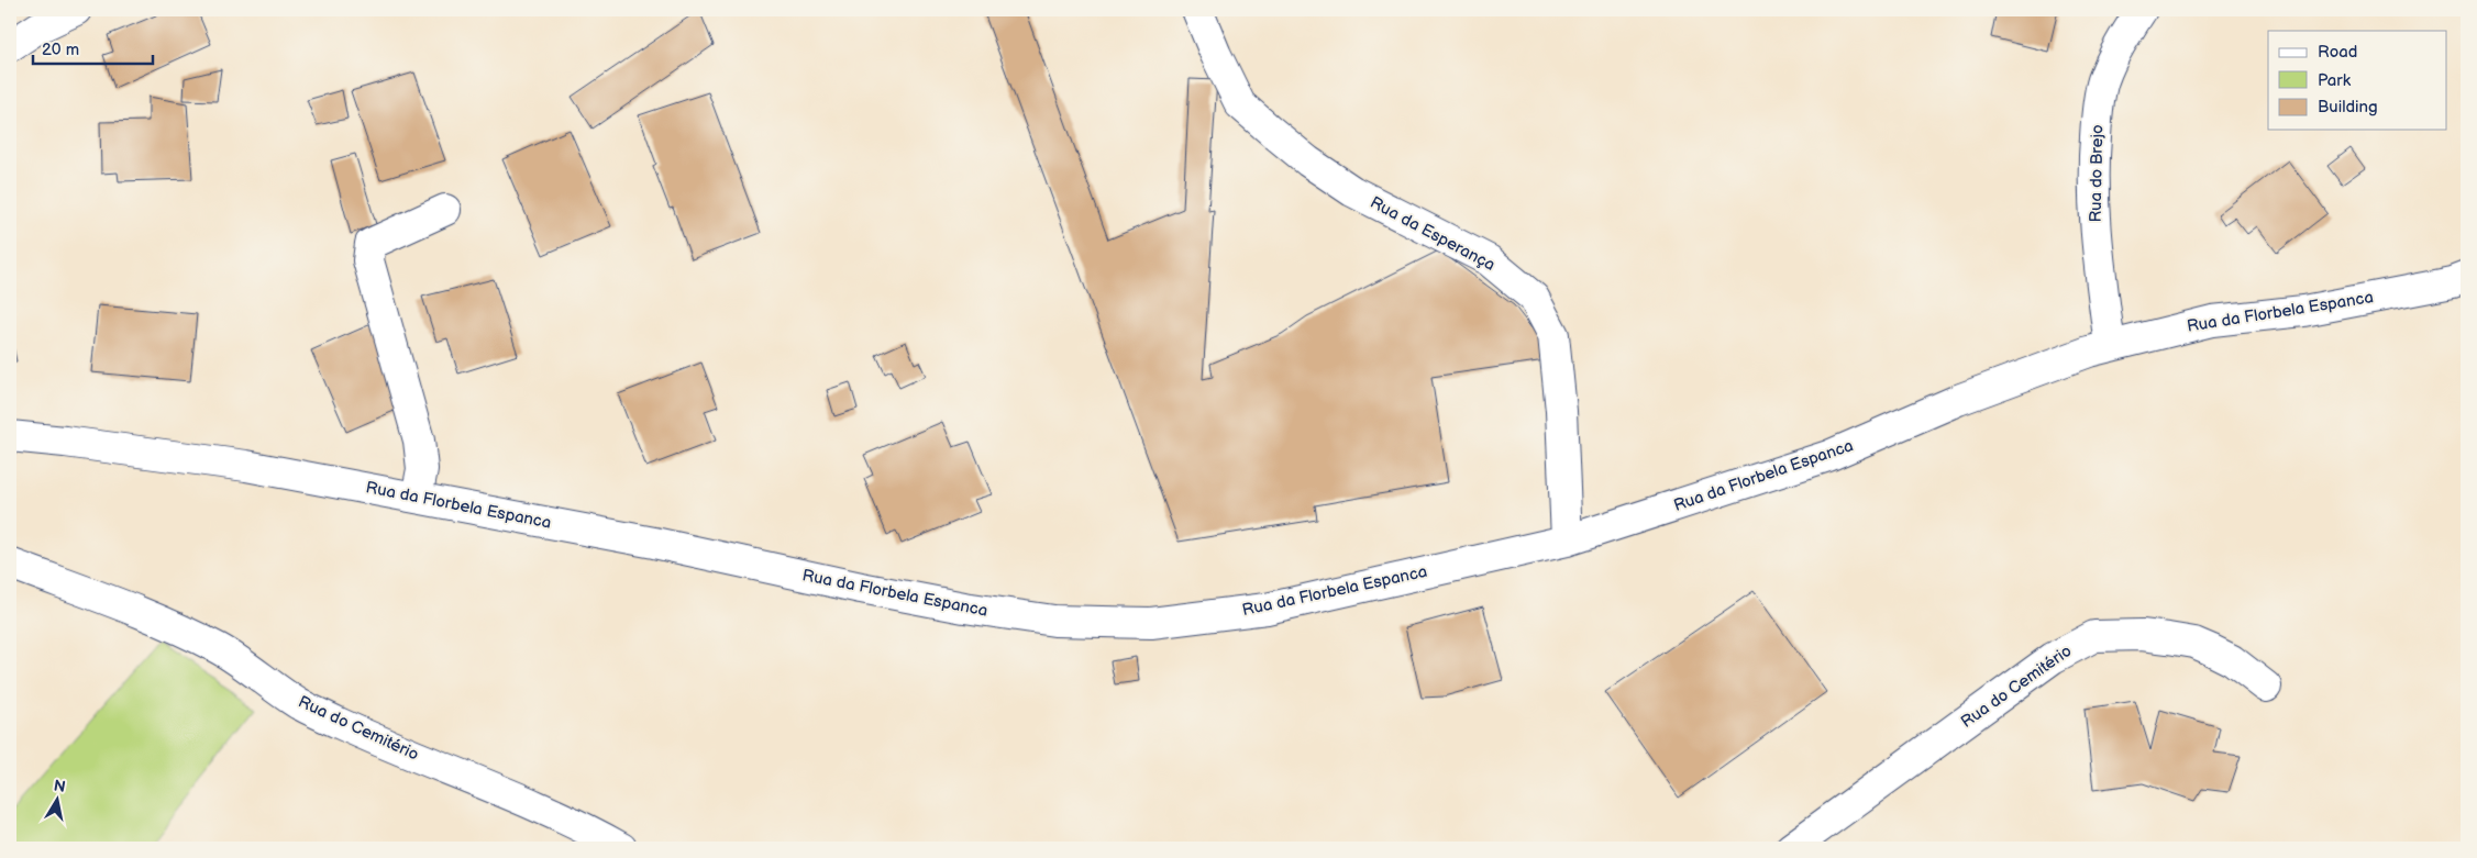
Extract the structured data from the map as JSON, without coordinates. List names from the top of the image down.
{
  "streets": {
    "street": [
      "Rua do Brejo",
      "Rua da Esperança",
      "Rua da Florbela Espanca",
      "Rua do Cemitério"
    ]
  },
  "crossings": [
    ["Rua do Brejo", "Rua da Florbela Espanca"],
    ["Rua da Esperança", "Rua da Florbela Espanca"]
  ],
  "legend": ["Road", "Park", "Building"],
  "scale_bar": "20 m",
  "north": "top"
}
